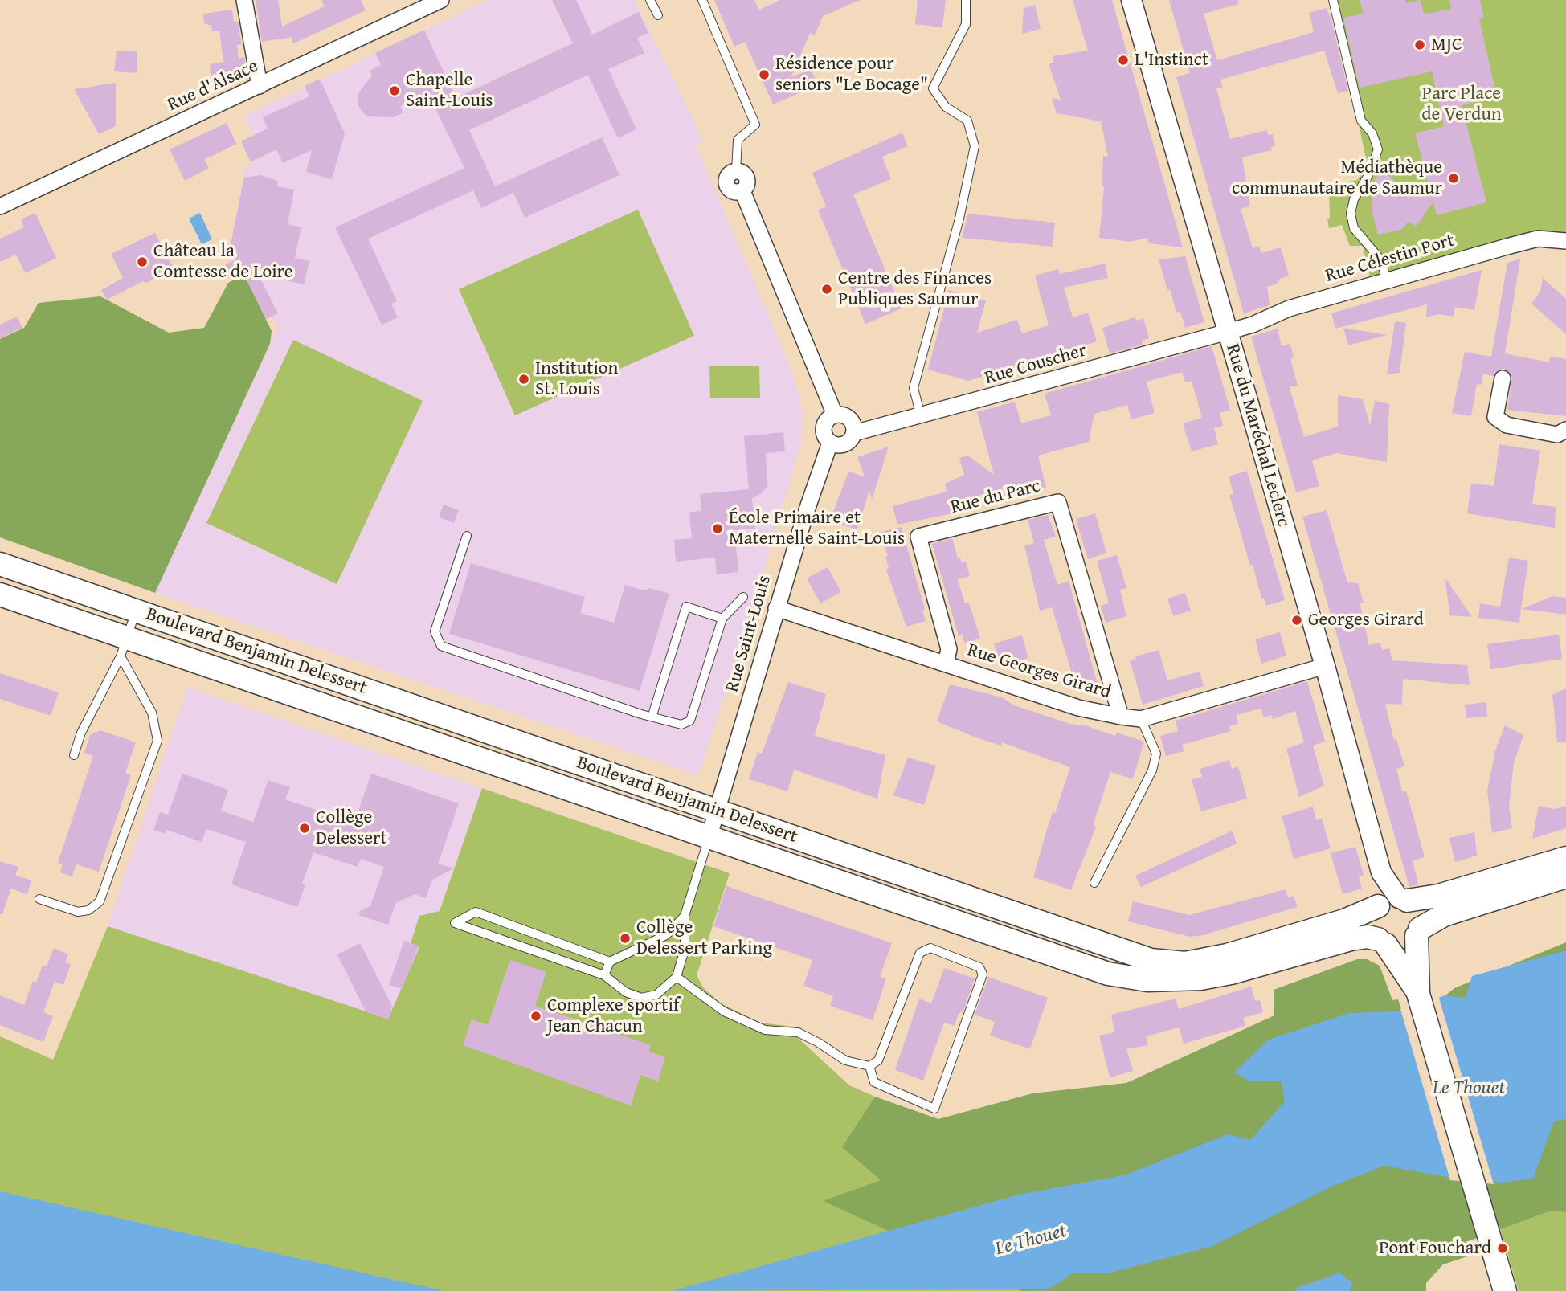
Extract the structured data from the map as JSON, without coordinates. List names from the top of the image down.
{
  "streets": {
    "main road": ["Boulevard Benjamin Delessert"],
    "street": [
      "Rue d'Alsace",
      "Rue Célestin Port",
      "Rue Couscher",
      "Rue du Maréchal Leclerc",
      "Rue du Parc",
      "Rue Saint-Louis",
      "Rue Georges Girard"
    ]
  },
  "crossings": [
    ["Rue Célestin Port", "Rue Couscher"],
    ["Rue Célestin Port", "Rue du Maréchal Leclerc"],
    ["Rue Couscher", "Rue du Maréchal Leclerc"],
    ["Rue Couscher", "Rue Saint-Louis"],
    ["Rue du Maréchal Leclerc", "Boulevard Benjamin Delessert"],
    ["Rue du Maréchal Leclerc", "Rue Georges Girard"],
    ["Rue du Parc", "Rue Georges Girard"],
    ["Rue Saint-Louis", "Boulevard Benjamin Delessert"],
    ["Rue Saint-Louis", "Rue Georges Girard"]
  ],
  "water": ["Le Thouet"],
  "parks": ["Parc Place de Verdun"],
  "places": [
    "MJC",
    "L'Instinct",
    "Résidence pour seniors \"Le Bocage\"",
    "Chapelle Saint-Louis",
    "Médiathèque communautaire de Saumur",
    "Château la Comtesse de Loire",
    "Centre des Finances Publiques Saumur",
    "Institution St. Louis",
    "École Primaire et Maternelle Saint-Louis",
    "Georges Girard",
    "Collège Delessert",
    "Collège Delessert Parking",
    "Complexe sportif Jean Chacun",
    "Pont Fouchard"
  ]
}
